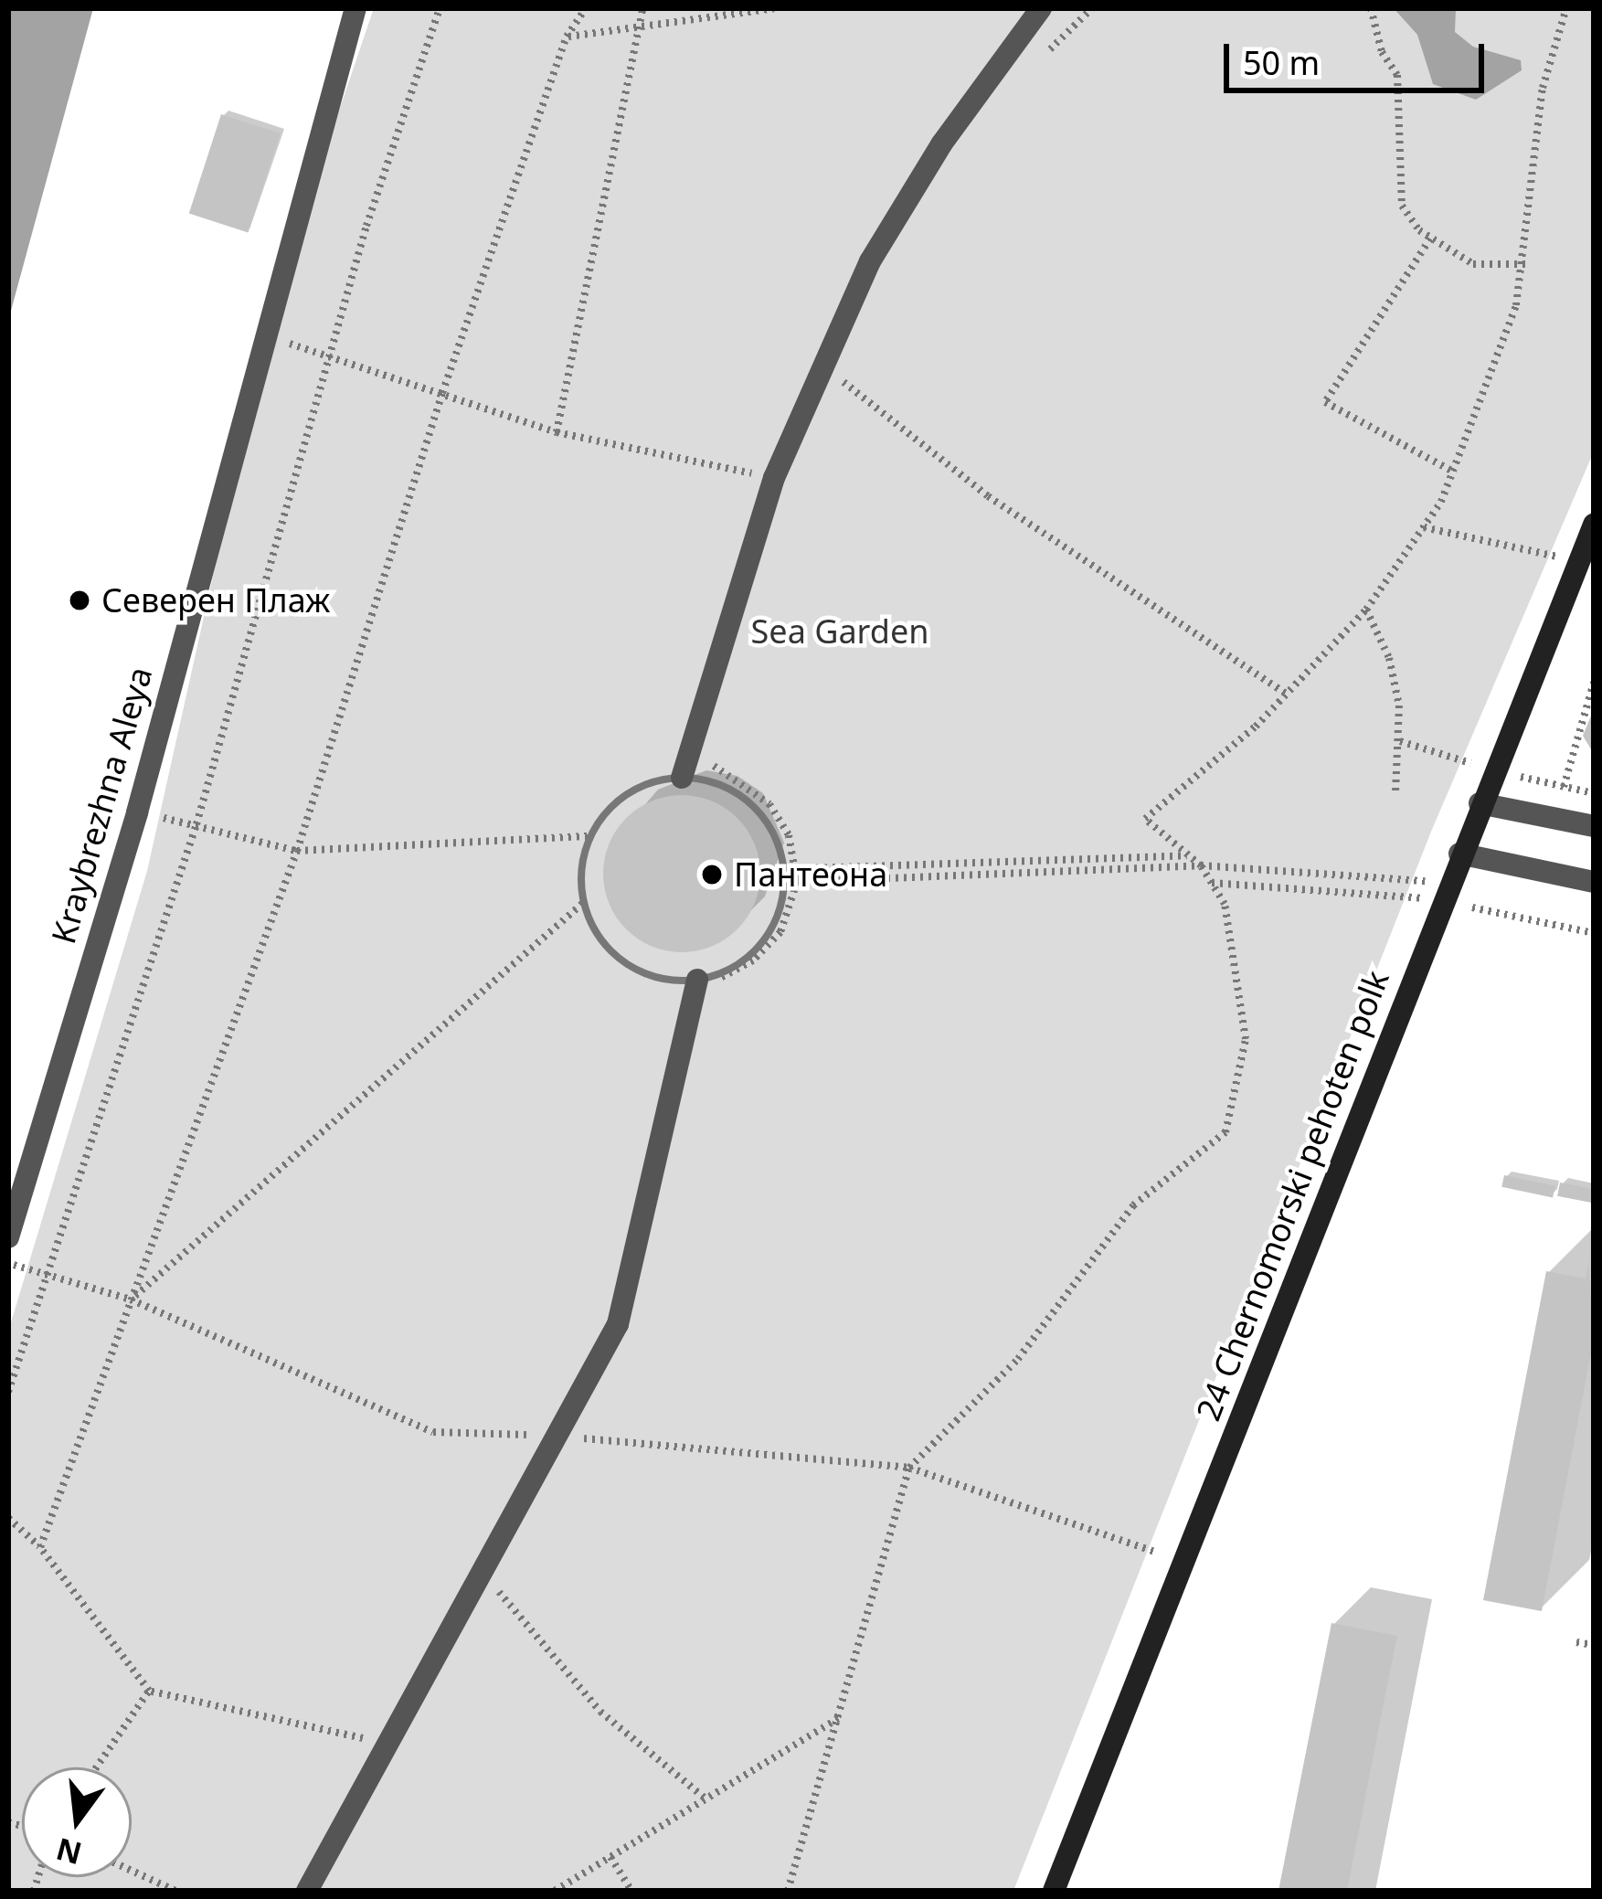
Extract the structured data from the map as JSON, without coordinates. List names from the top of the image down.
{
  "streets": {
    "main road": ["24 Chernomorski pehoten polk"],
    "street": ["Kraybrezhna Aleya"]
  },
  "parks": ["Sea Garden"],
  "places": ["Северен Плаж", "Пантеона"],
  "scale_bar": "50 m",
  "north": "bottom"
}
